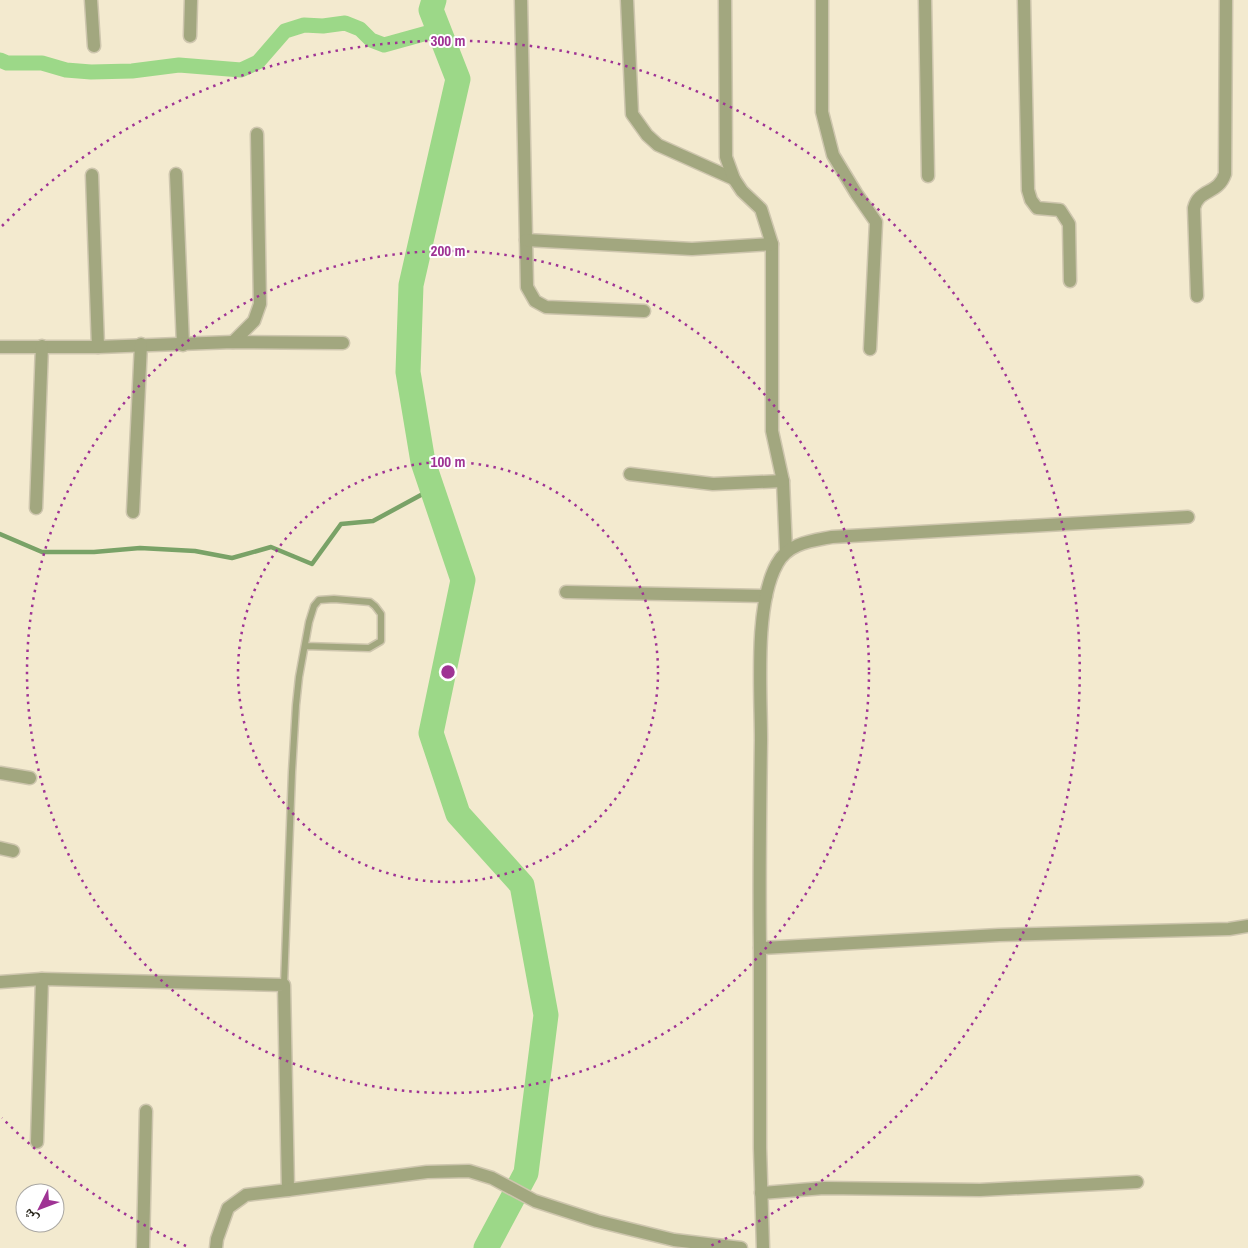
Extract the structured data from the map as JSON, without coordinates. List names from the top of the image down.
{
  "north": "bottom left",
  "rings": ["300 m", "200 m", "100 m"]
}
